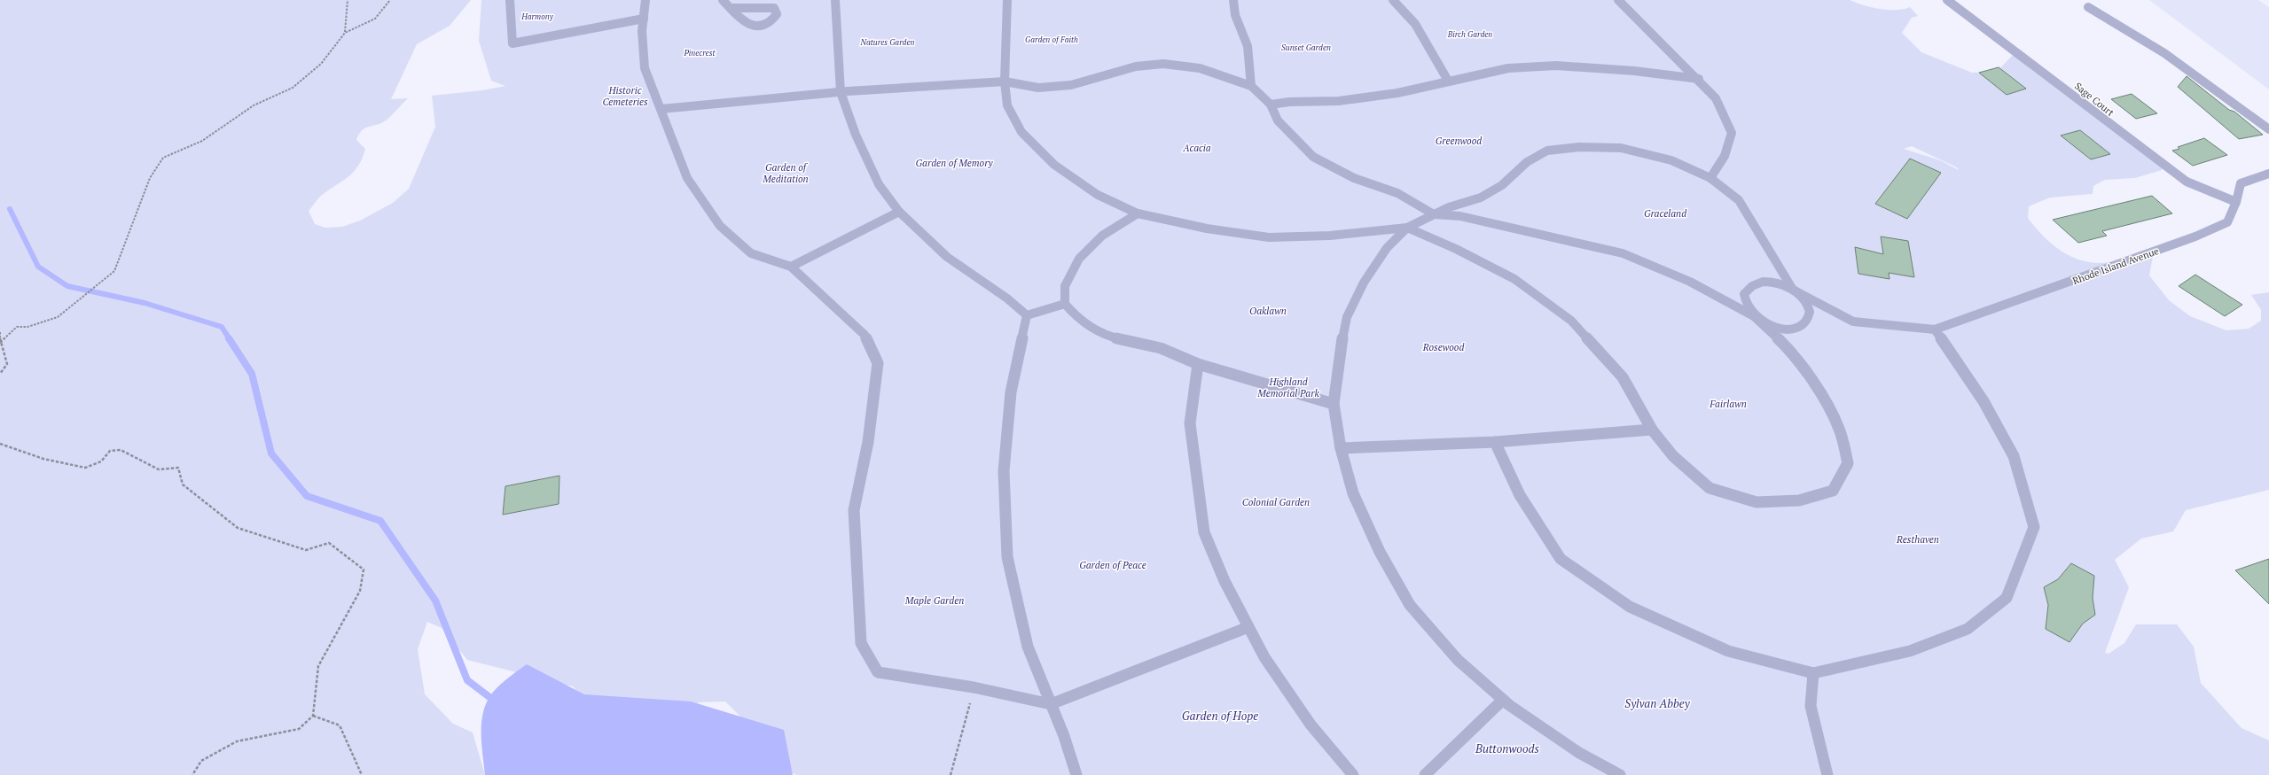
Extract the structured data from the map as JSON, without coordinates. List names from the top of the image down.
{
  "streets": {
    "street": ["Sage Court", "Rhode Island Avenue"]
  },
  "crossings": [
    ["Sage Court", "Rhode Island Avenue"]
  ],
  "parks": [
    "Harmony",
    "Birch Garden",
    "Garden of Faith",
    "Natures Garden",
    "Sunset Garden",
    "Pinecrest",
    "Historic Cemeteries",
    "Greenwood",
    "Acacia",
    "Garden of Memory",
    "Garden of Meditation",
    "Graceland",
    "Oaklawn",
    "Rosewood",
    "Highland Memorial Park",
    "Fairlawn",
    "Colonial Garden",
    "Resthaven",
    "Garden of Peace",
    "Maple Garden",
    "Sylvan Abbey",
    "Garden of Hope",
    "Buttonwoods"
  ]
}
